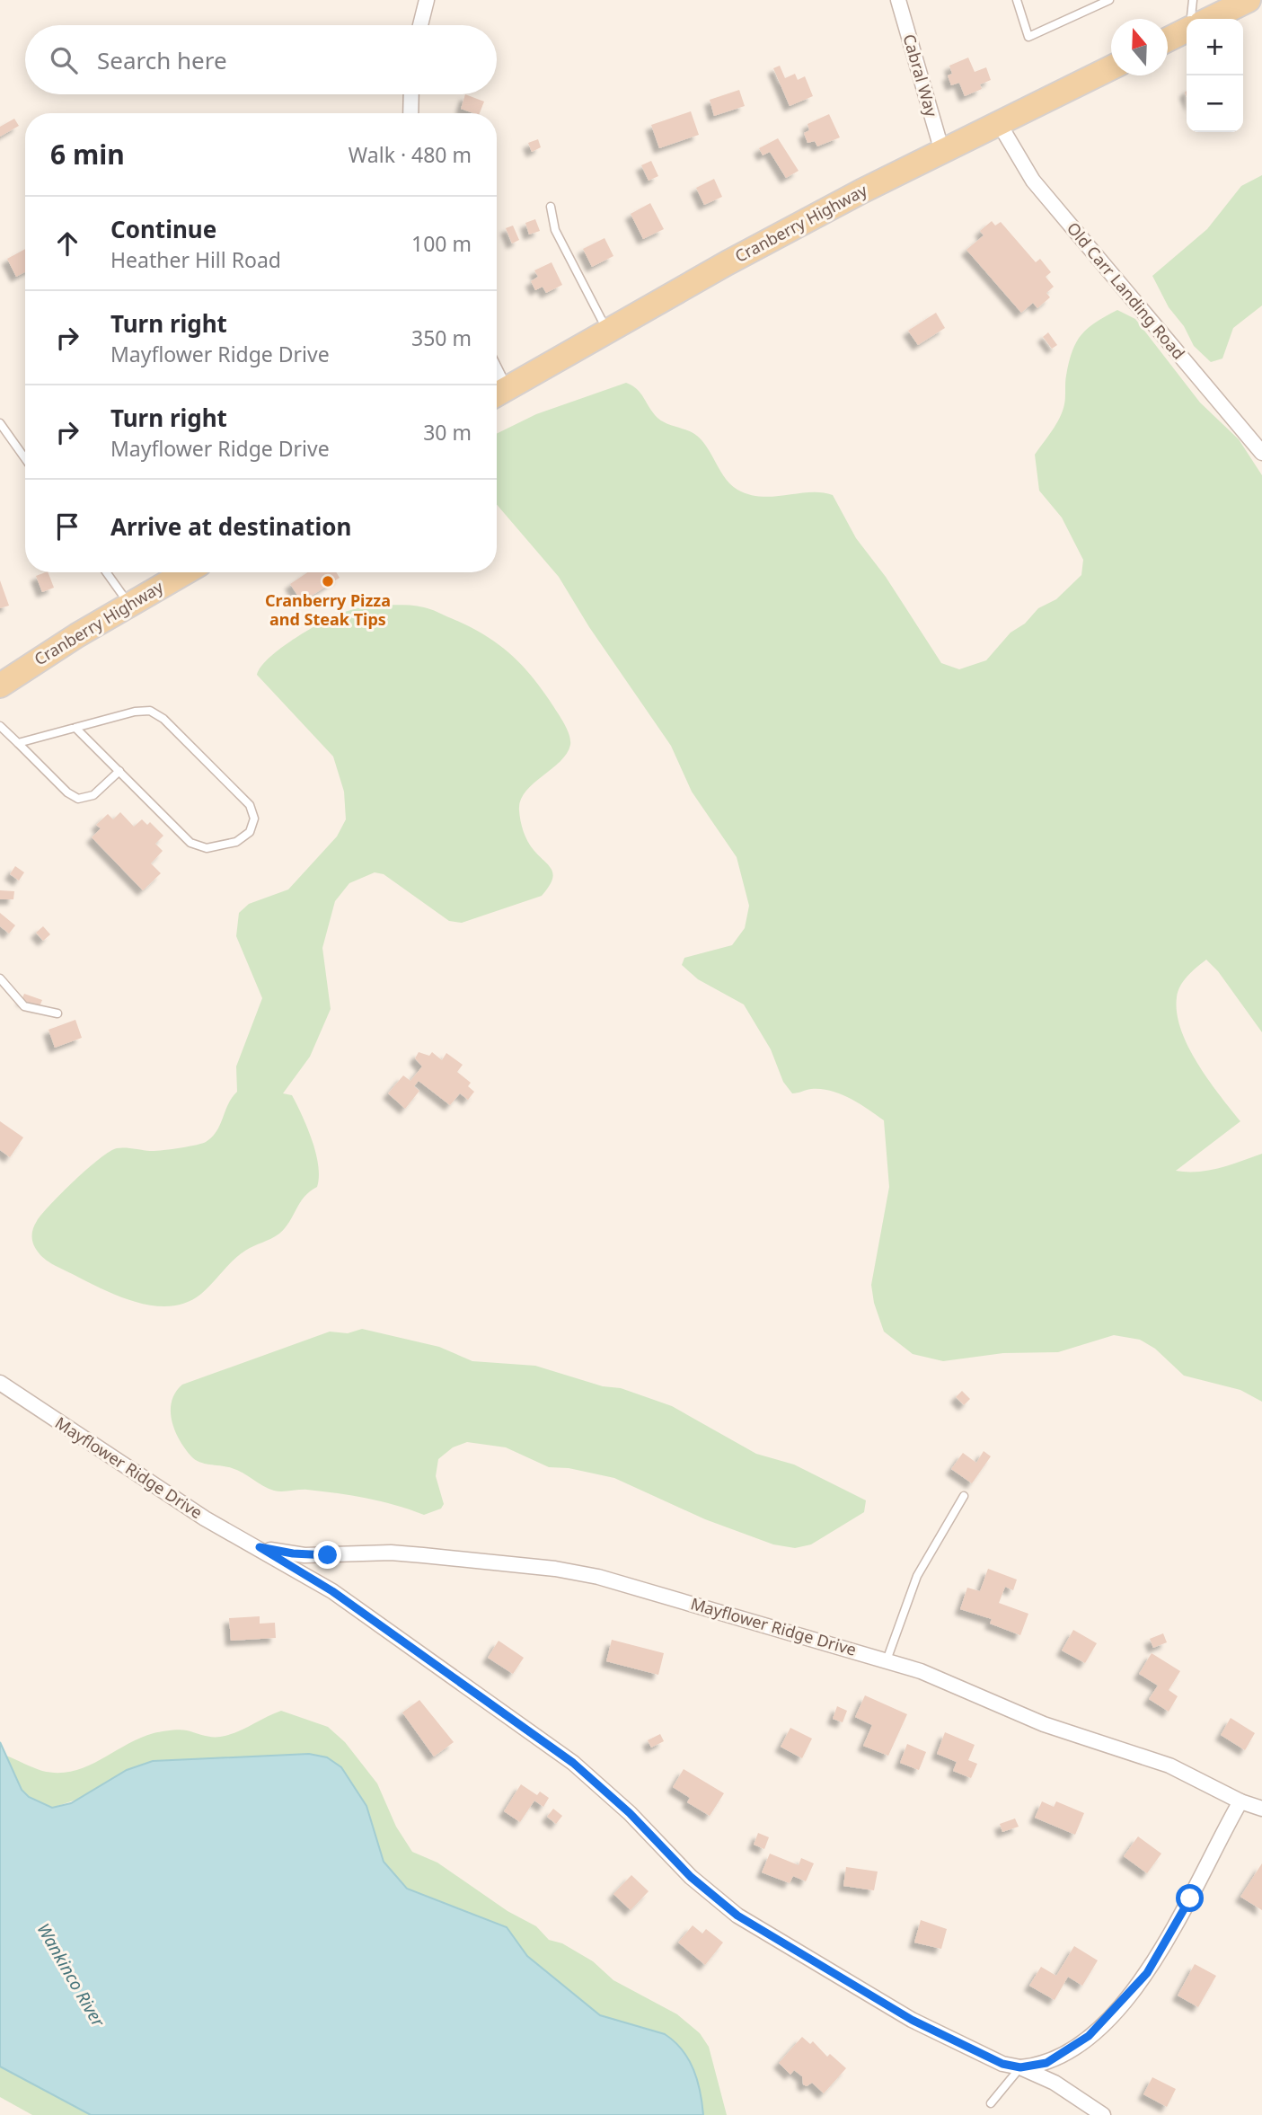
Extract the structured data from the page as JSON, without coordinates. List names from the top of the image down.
{
  "streets": {
    "main road": ["Cranberry Highway"],
    "street": ["Cabral Way", "Old Carr Landing Road", "Mayflower Ridge Drive"]
  },
  "crossings": [
    ["Cabral Way", "Cranberry Highway"],
    ["Cranberry Highway", "Old Carr Landing Road"]
  ],
  "water": ["Wankinco River"],
  "places": ["Cranberry Pizza and Steak Tips"],
  "north": "top",
  "page": {
    "map_buttons": ["+", "−"],
    "search": "Search here",
    "heading": ["6 min", "Walk · 480 m"],
    "list": [
      ["Continue", "Heather Hill Road", "100 m"],
      ["Turn right", "Mayflower Ridge Drive", "350 m"],
      ["Turn right", "Mayflower Ridge Drive", "30 m"],
      "Arrive at destination"
    ]
  }
}
